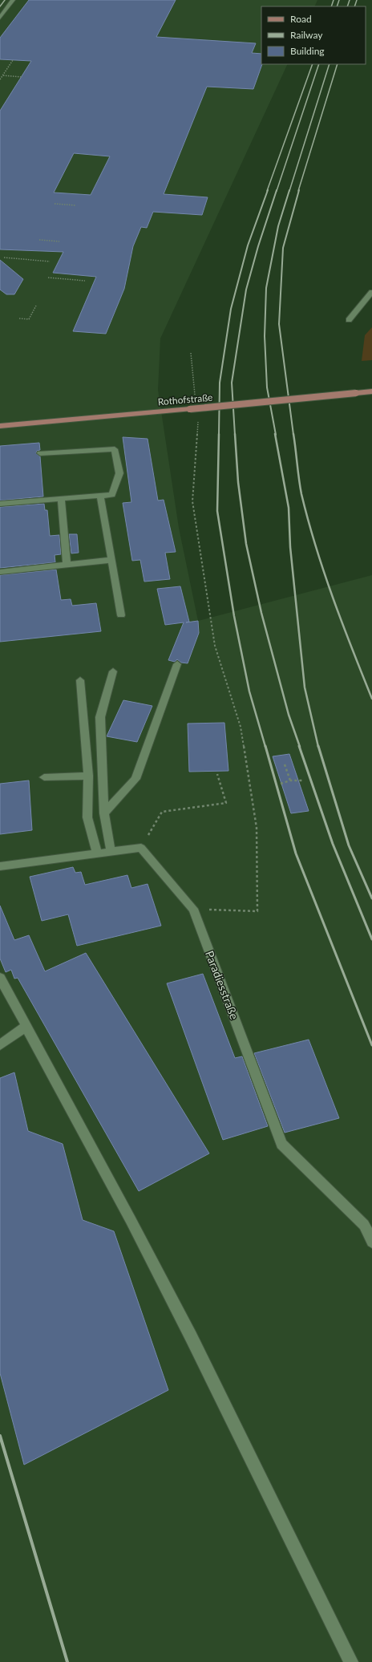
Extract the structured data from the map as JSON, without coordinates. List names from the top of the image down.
{
  "streets": {
    "main road": ["Rothofstraße"],
    "street": ["Paradiesstraße"]
  },
  "legend": ["Road", "Railway", "Building"]
}
